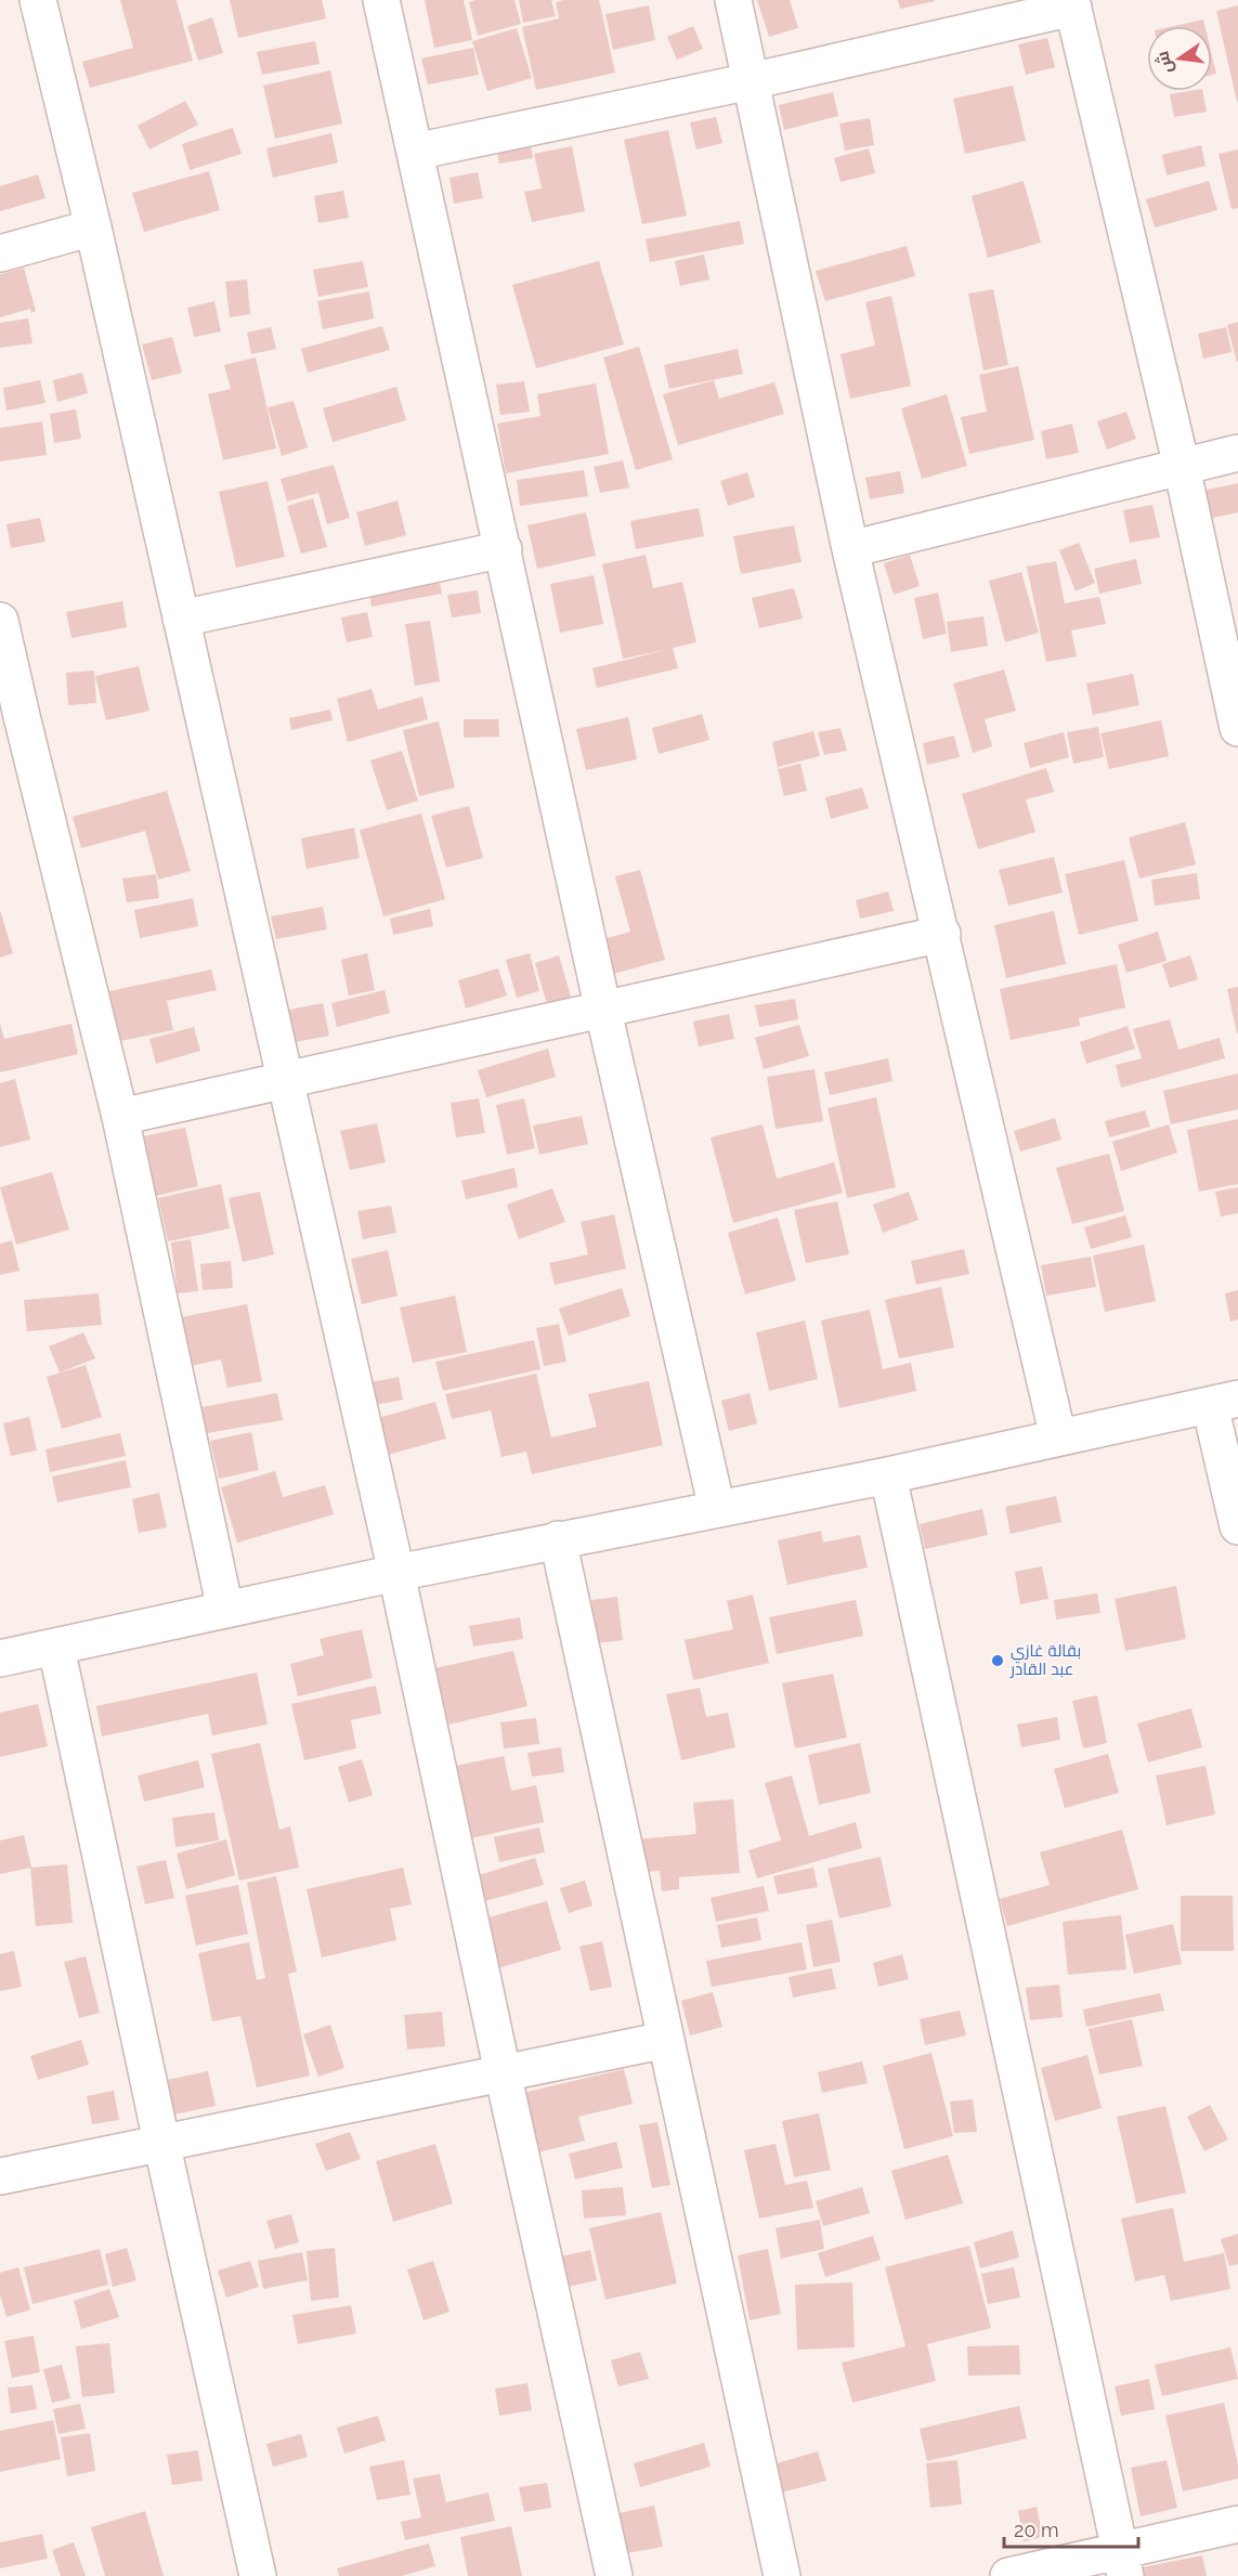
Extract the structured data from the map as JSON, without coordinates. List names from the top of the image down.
{
  "places": ["بقالة غازي عبد القادر"],
  "scale_bar": "20 m",
  "north": "left"
}
